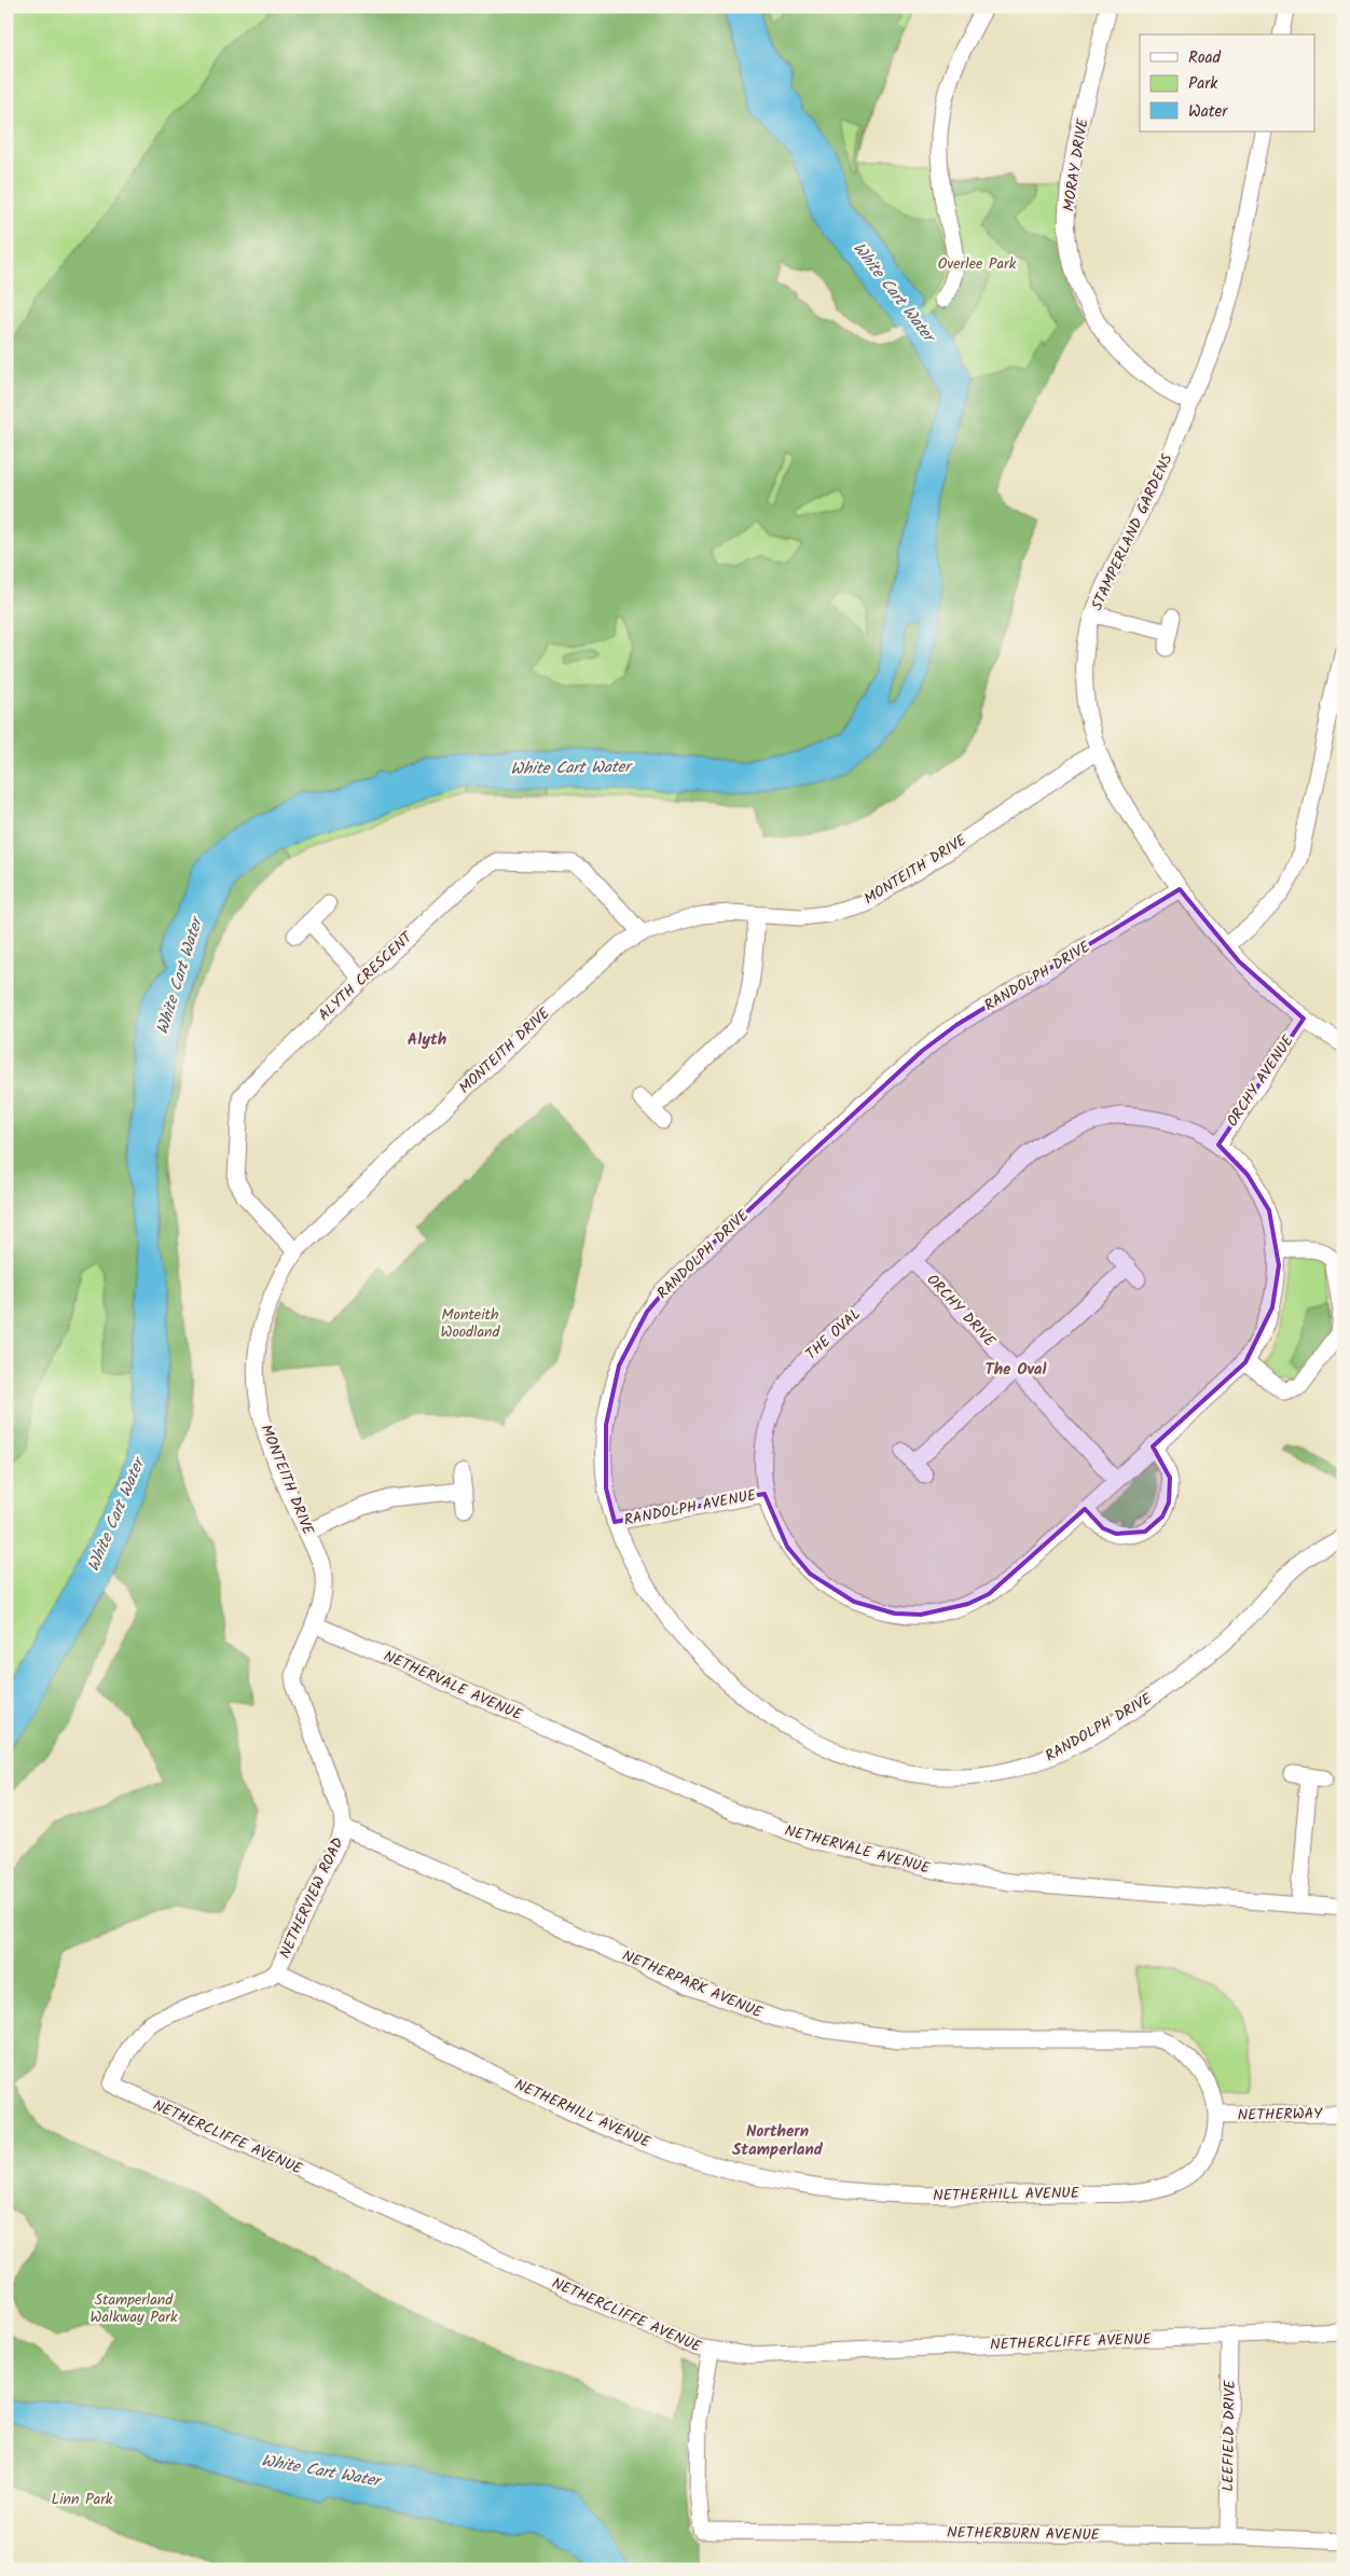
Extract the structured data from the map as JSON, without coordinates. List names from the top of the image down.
{
  "streets": {
    "street": [
      "MORAY DRIVE",
      "STAMPERLAND GARDENS",
      "MONTEITH DRIVE",
      "ALYTH CRESCENT",
      "RANDOLPH DRIVE",
      "ORCHY AVENUE",
      "ORCHY DRIVE",
      "THE OVAL",
      "RANDOLPH AVENUE",
      "NETHERVALE AVENUE",
      "NETHERVIEW ROAD",
      "NETHERPARK AVENUE",
      "NETHERHILL AVENUE",
      "NETHERWAY",
      "NETHERCLIFFE AVENUE",
      "LEEFIELD DRIVE",
      "NETHERBURN AVENUE"
    ]
  },
  "crossings": [
    ["MORAY DRIVE", "STAMPERLAND GARDENS"],
    ["STAMPERLAND GARDENS", "MONTEITH DRIVE"],
    ["STAMPERLAND GARDENS", "RANDOLPH DRIVE"],
    ["STAMPERLAND GARDENS", "ORCHY AVENUE"],
    ["MONTEITH DRIVE", "ALYTH CRESCENT"],
    ["MONTEITH DRIVE", "NETHERVALE AVENUE"],
    ["MONTEITH DRIVE", "NETHERVIEW ROAD"],
    ["RANDOLPH DRIVE", "RANDOLPH AVENUE"],
    ["ORCHY AVENUE", "THE OVAL"],
    ["ORCHY DRIVE", "THE OVAL"],
    ["THE OVAL", "RANDOLPH AVENUE"],
    ["NETHERVALE AVENUE", "NETHERVIEW ROAD"],
    ["NETHERVIEW ROAD", "NETHERPARK AVENUE"],
    ["NETHERVIEW ROAD", "NETHERHILL AVENUE"],
    ["NETHERVIEW ROAD", "NETHERCLIFFE AVENUE"],
    ["NETHERPARK AVENUE", "NETHERHILL AVENUE"],
    ["NETHERPARK AVENUE", "NETHERWAY"],
    ["NETHERHILL AVENUE", "NETHERWAY"],
    ["NETHERCLIFFE AVENUE", "LEEFIELD DRIVE"],
    ["NETHERCLIFFE AVENUE", "NETHERBURN AVENUE"],
    ["LEEFIELD DRIVE", "NETHERBURN AVENUE"]
  ],
  "districts": ["Alyth", "The Oval", "Northern Stamperland"],
  "water": ["White Cart Water"],
  "parks": [
    "Overlee Park",
    "Monteith Woodland",
    "Stamperland Walkway Park",
    "Linn Park"
  ],
  "legend": ["Road", "Park", "Water"]
}
